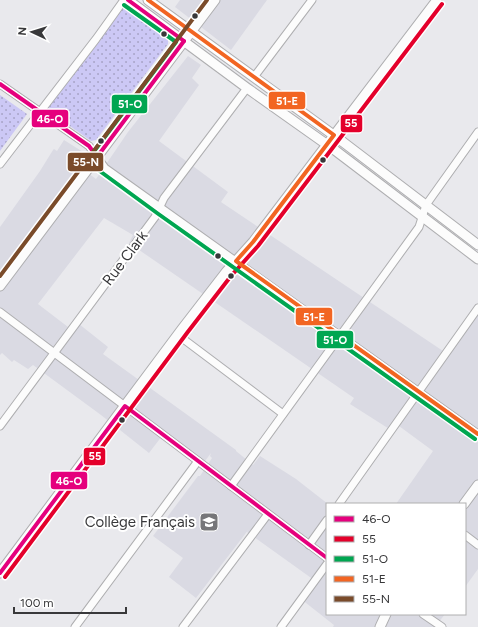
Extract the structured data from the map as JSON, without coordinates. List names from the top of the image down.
{
  "streets": {
    "street": ["Rue Clark"]
  },
  "places": {
    "school or university": ["Collège Français"]
  },
  "lines": [
    "transit line 46-O",
    "transit line 51-E",
    "transit line 55-N",
    "transit line 55",
    "transit line 51-O"
  ],
  "legend": [
    "46-O",
    "55",
    "51-O",
    "51-E",
    "55-N"
  ],
  "scale_bar": "100 m",
  "north": "left"
}
